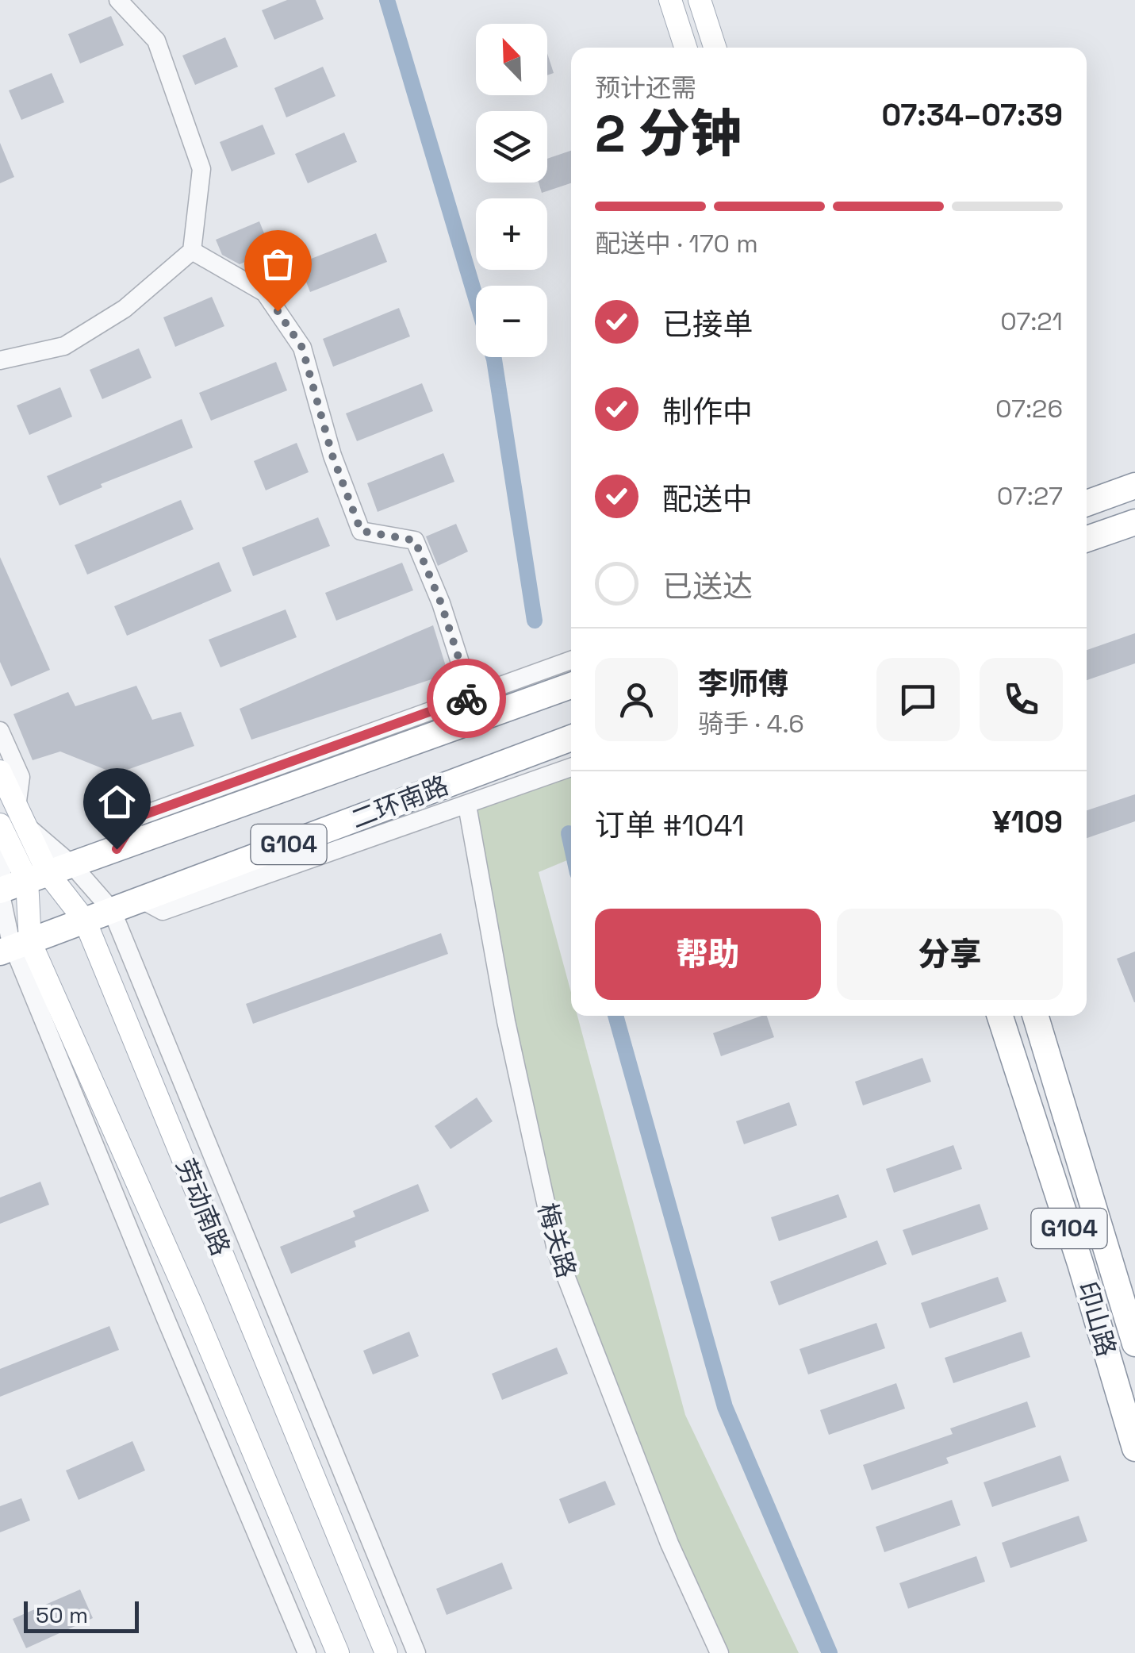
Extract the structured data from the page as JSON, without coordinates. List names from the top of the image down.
{
  "streets": {
    "highway": ["二环南路", "G104", "印山路"],
    "main road": ["劳动南路"],
    "street": ["梅关路"]
  },
  "crossings": [
    ["二环南路", "劳动南路"]
  ],
  "scale_bar": "50 m",
  "north": "top left",
  "page": {
    "map_buttons": ["+", "−"],
    "heading": ["2 分钟", "预计还需", "07:34–07:39"],
    "panel": [
      "李师傅",
      "骑手 · 4.6",
      "订单 #1041",
      "¥109"
    ],
    "bar": "配送中 · 170 m",
    "list": [
      ["已接单", "07:21"],
      ["制作中", "07:26"],
      ["配送中", "07:27"],
      "已送达"
    ],
    "buttons": ["帮助", "分享"],
    "scale": "50 m"
  }
}
